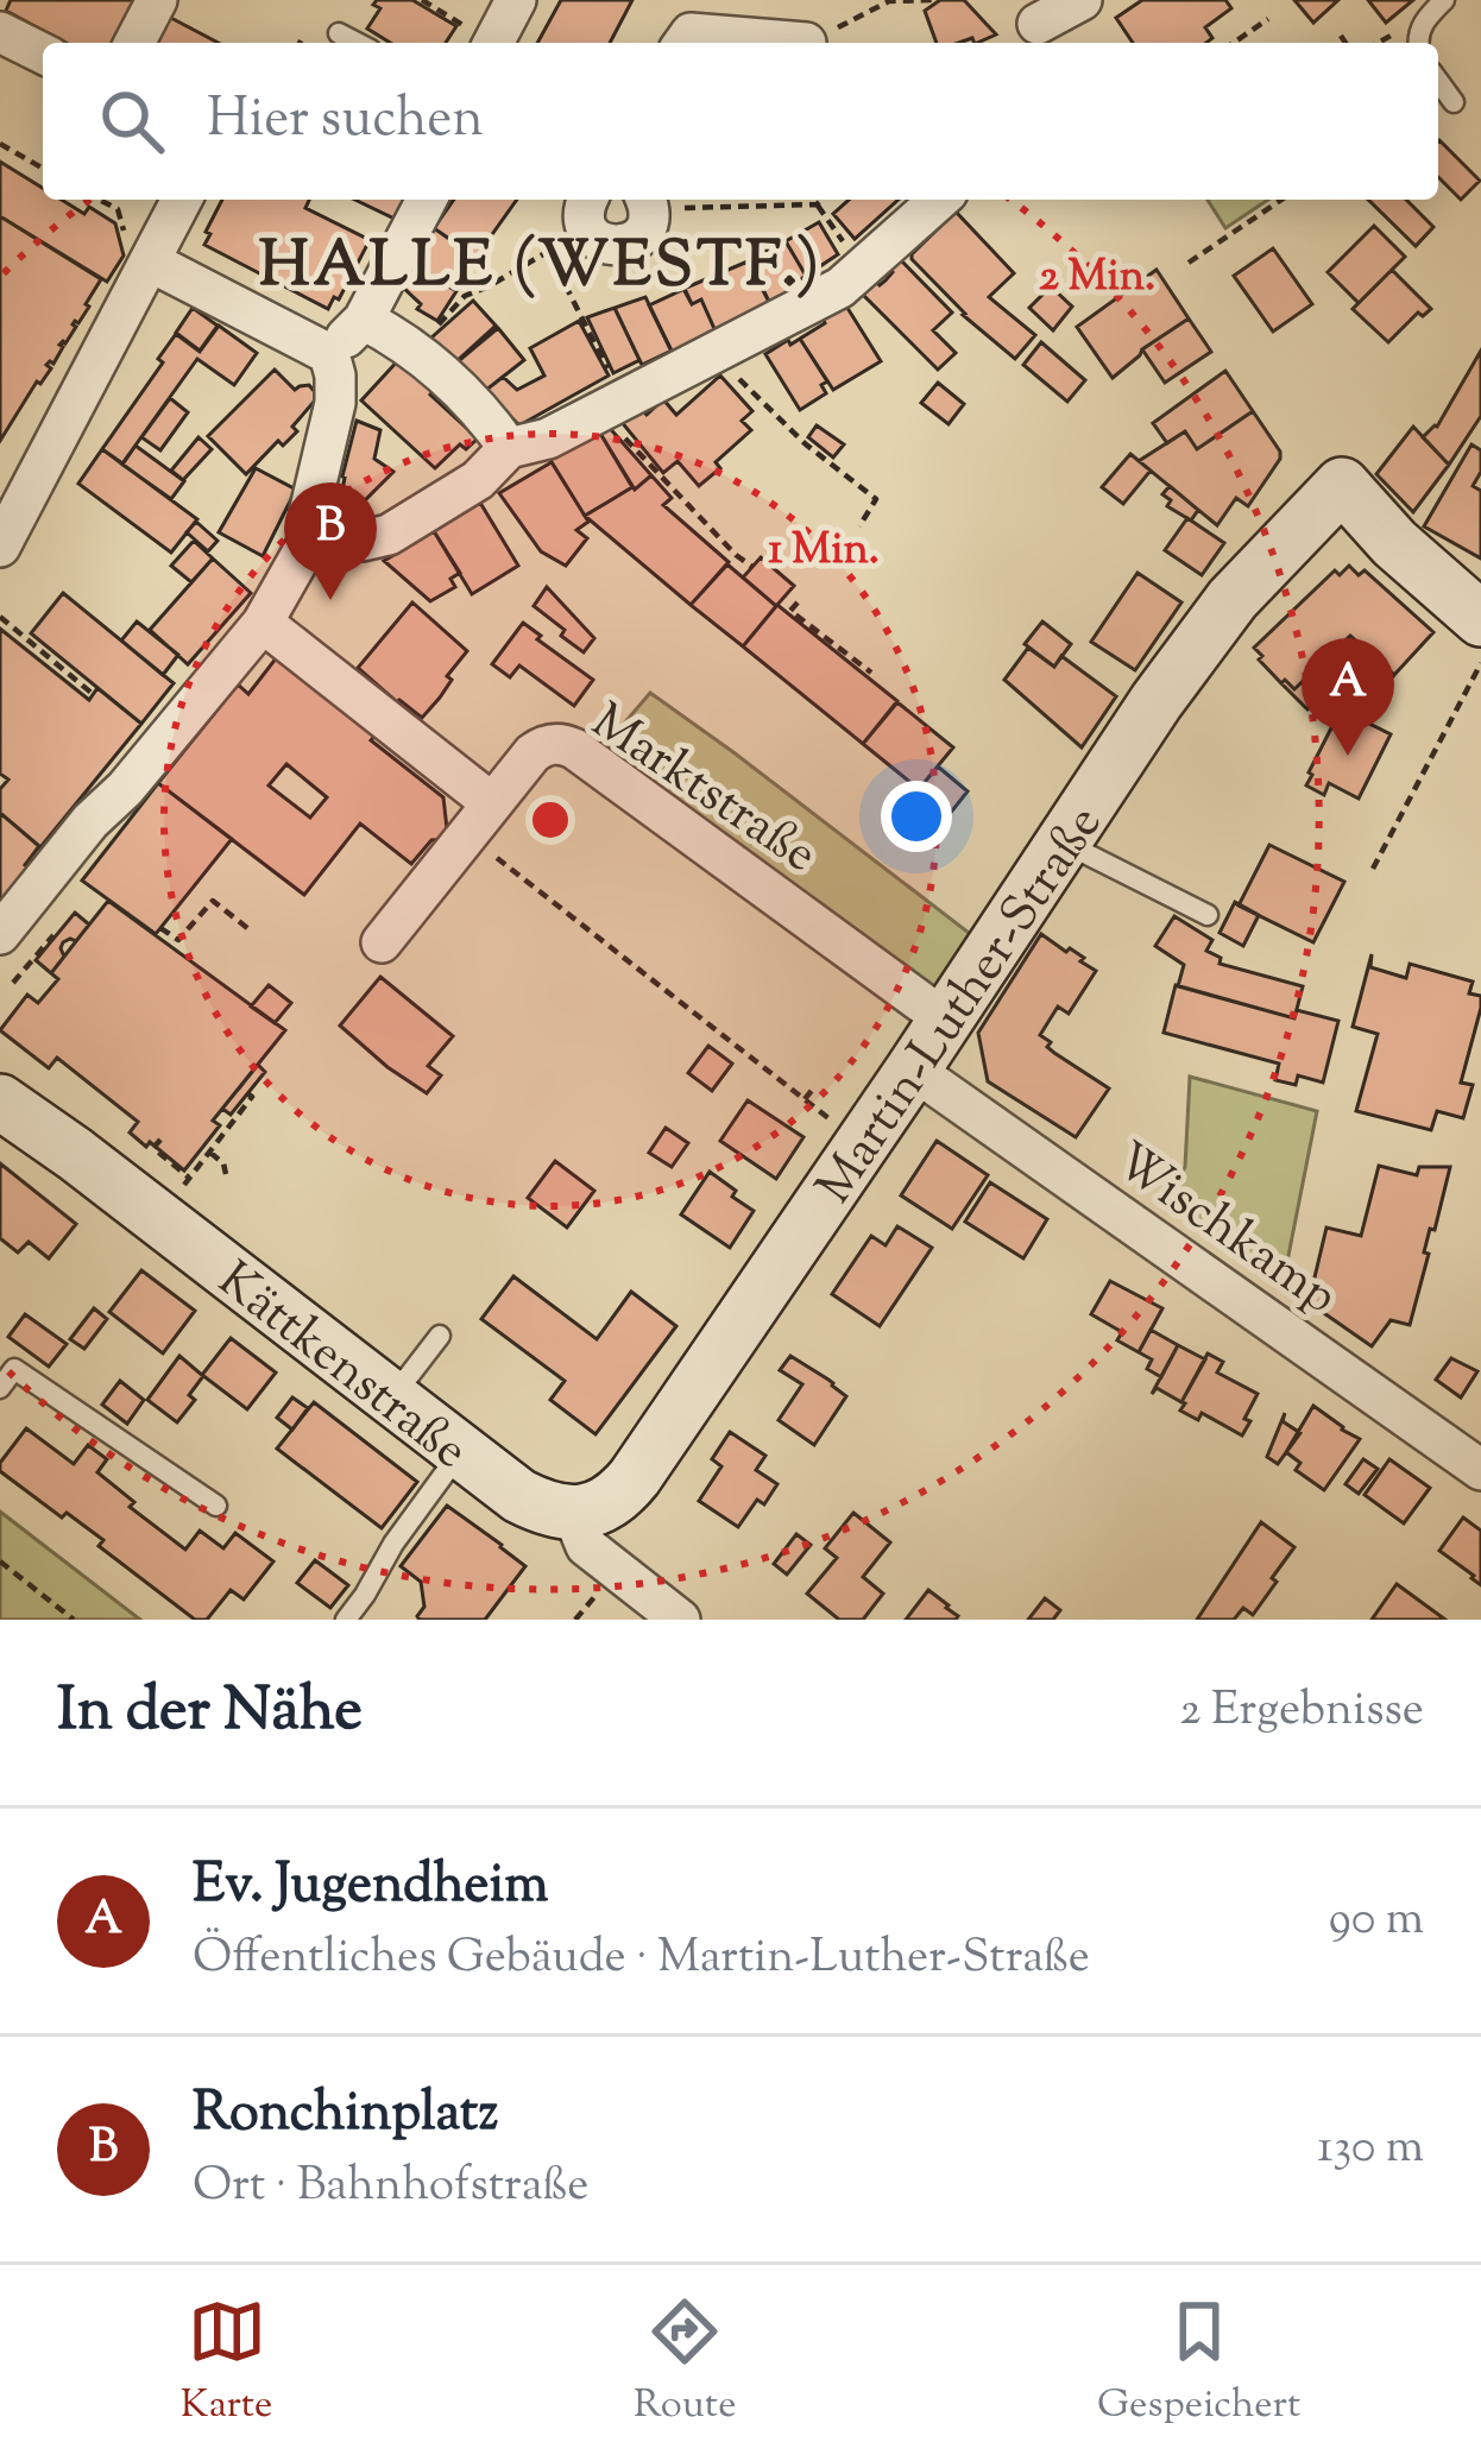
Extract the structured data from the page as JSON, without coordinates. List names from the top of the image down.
{
  "streets": {
    "street": [
      "Marktstraße",
      "Martin-Luther-Straße",
      "Wischkamp",
      "Kättkenstraße"
    ]
  },
  "crossings": [
    ["Marktstraße", "Martin-Luther-Straße"],
    ["Martin-Luther-Straße", "Wischkamp"],
    ["Martin-Luther-Straße", "Kättkenstraße"]
  ],
  "districts": ["HALLE (WESTF.)"],
  "page": {
    "search": "Hier suchen",
    "pins": ["B", "A"],
    "heading": ["In der Nähe", "2 Ergebnisse"],
    "list": [
      {
        "mark": "A",
        "name": "Ev. Jugendheim",
        "note": "Öffentliches Gebäude · Martin-Luther-Straße",
        "value": "90 m"
      },
      {
        "mark": "B",
        "name": "Ronchinplatz",
        "note": "Ort · Bahnhofstraße",
        "value": "130 m"
      }
    ],
    "nav": ["Karte", "Route", "Gespeichert"]
  },
  "rings": ["2 Min.", "1 Min."]
}
